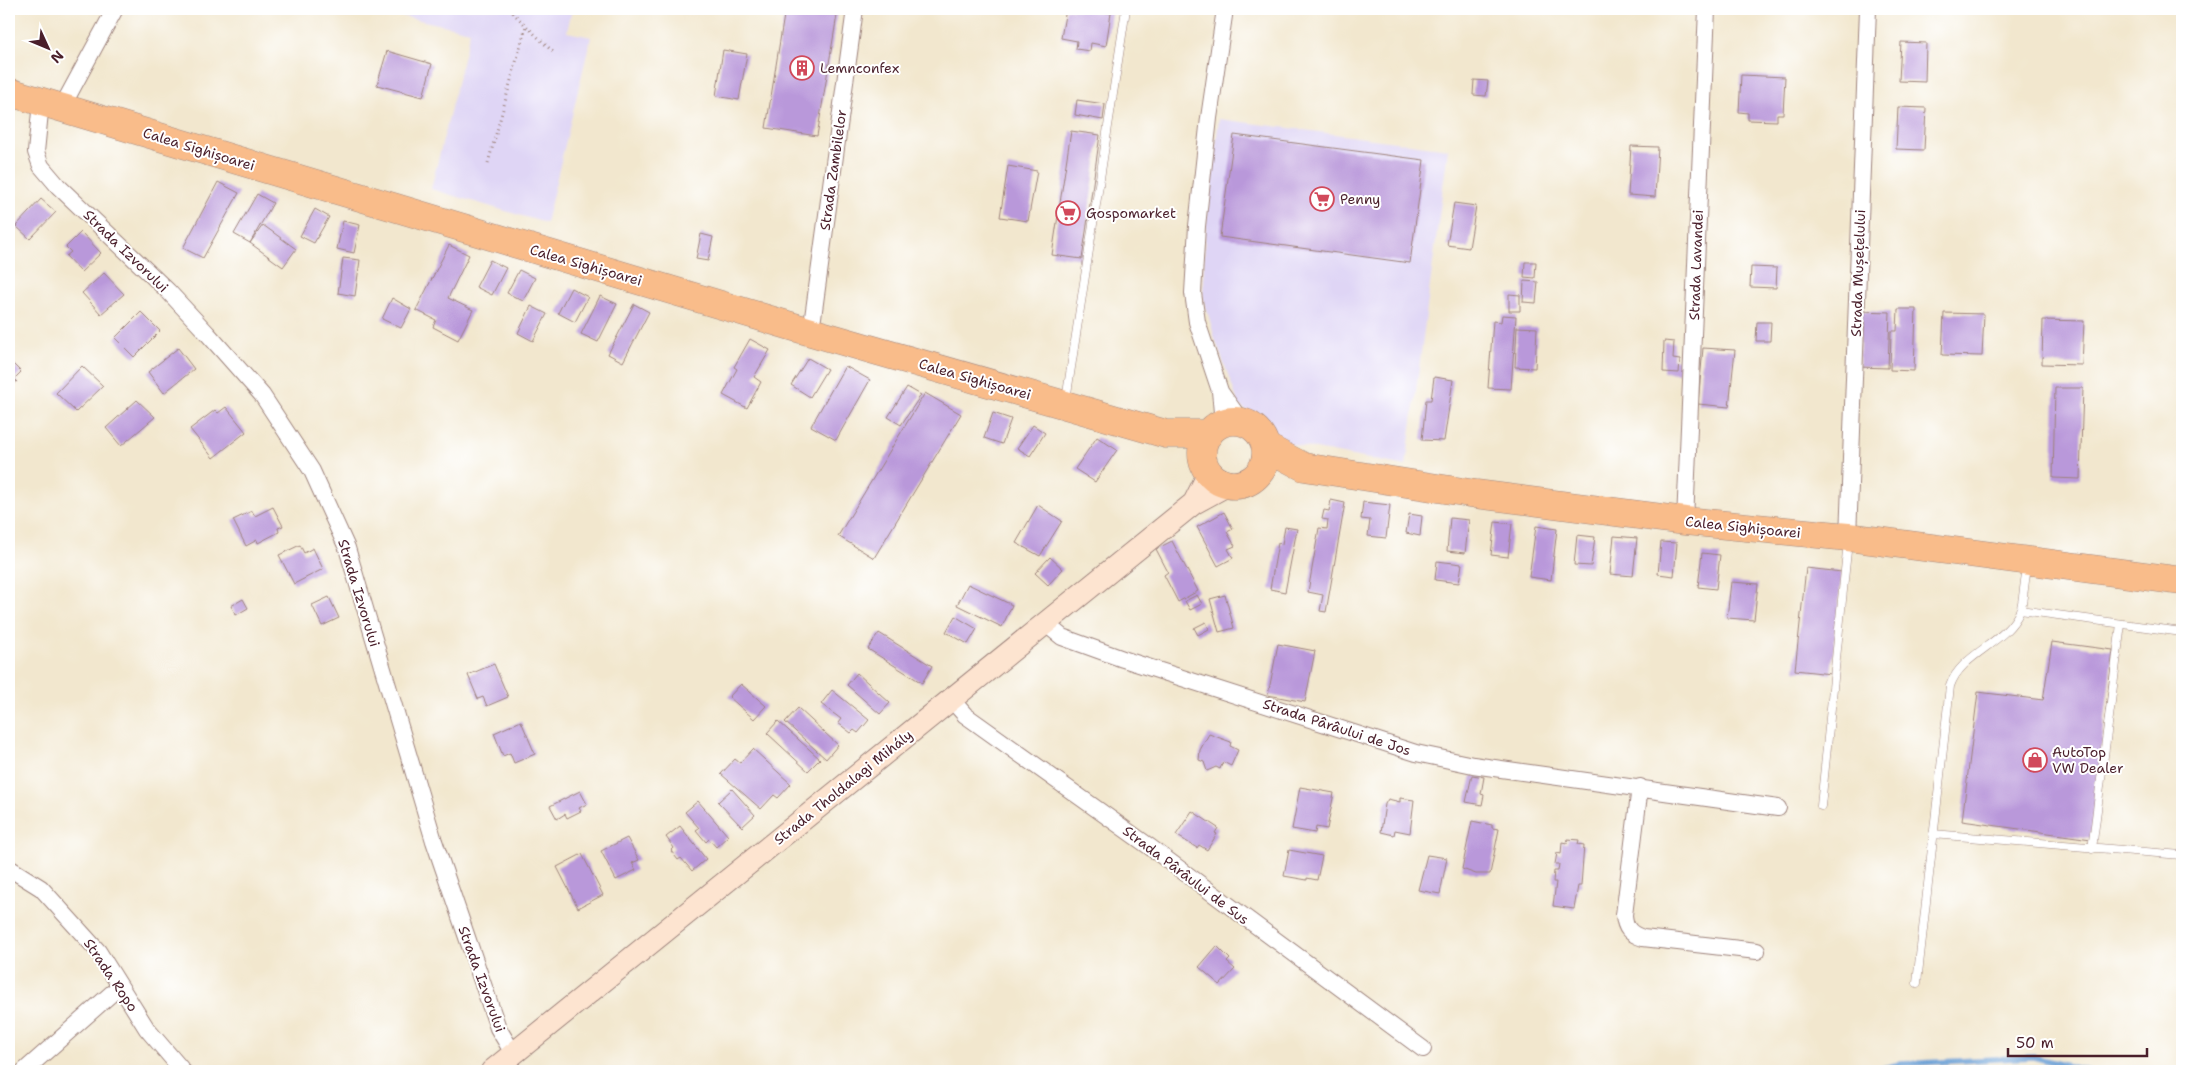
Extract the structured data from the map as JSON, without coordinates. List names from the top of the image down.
{
  "streets": {
    "highway": ["Calea Sighișoarei"],
    "street": [
      "Strada Zambilelor",
      "Strada Izvorului",
      "Strada Lavandei",
      "Strada Mușețelului",
      "Strada Pârâului de Jos",
      "Strada Tholdalagi Mihály",
      "Strada Pârâului de Sus",
      "Strada Ropo"
    ]
  },
  "crossings": [
    ["Calea Sighișoarei", "Strada Zambilelor"],
    ["Calea Sighișoarei", "Strada Izvorului"],
    ["Calea Sighișoarei", "Strada Lavandei"],
    ["Calea Sighișoarei", "Strada Mușețelului"],
    ["Calea Sighișoarei", "Strada Tholdalagi Mihály"],
    ["Strada Izvorului", "Strada Tholdalagi Mihály"],
    ["Strada Pârâului de Jos", "Strada Tholdalagi Mihály"],
    ["Strada Tholdalagi Mihály", "Strada Pârâului de Sus"]
  ],
  "places": {
    "building": ["Lemnconfex"],
    "supermarket": ["Penny", "Gospomarket"],
    "shop": ["AutoTop VW Dealer"]
  },
  "scale_bar": "50 m",
  "north": "bottom right"
}
